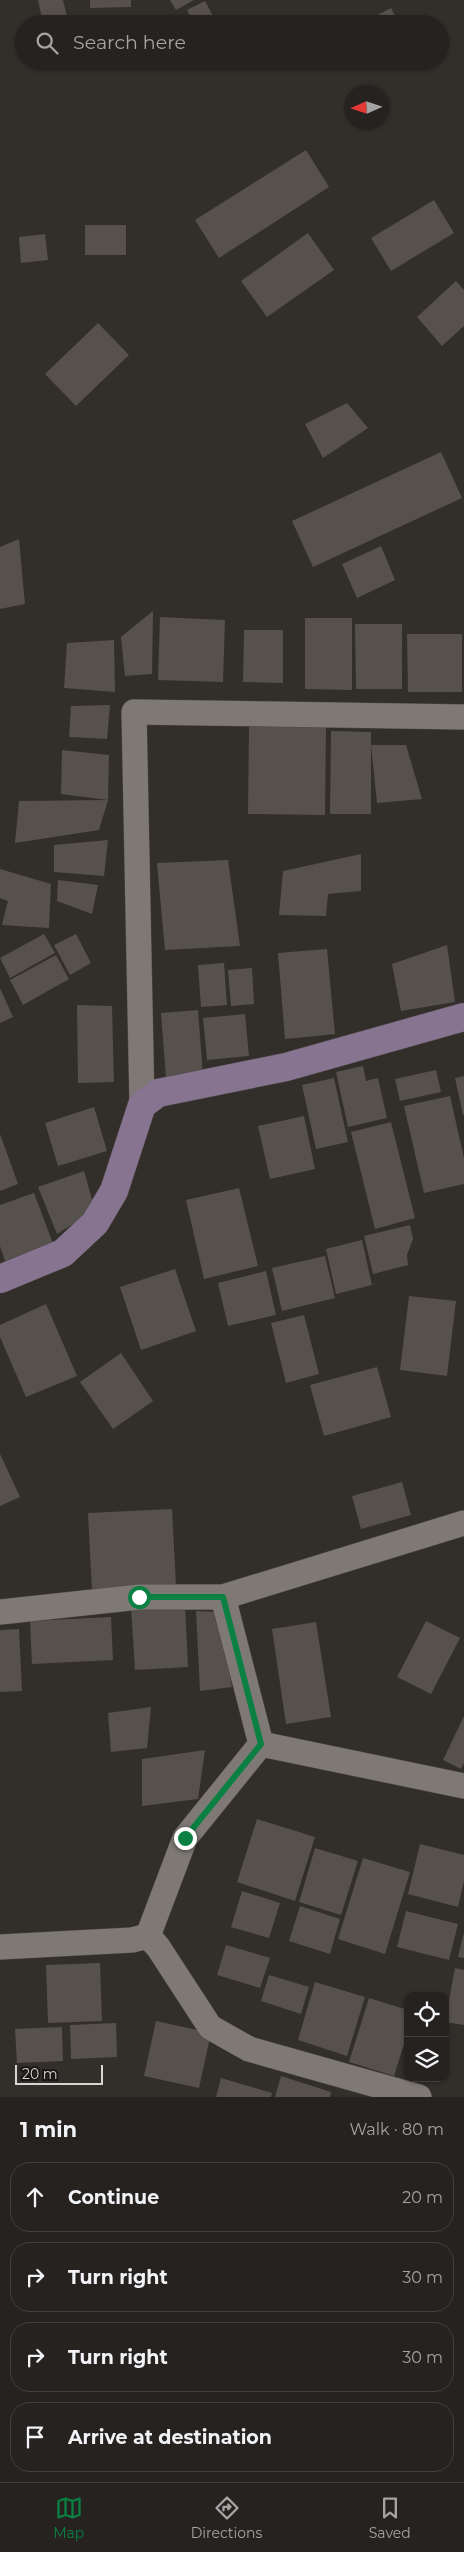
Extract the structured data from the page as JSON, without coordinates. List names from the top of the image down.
{
  "scale_bar": "20 m",
  "north": "left",
  "page": {
    "search": "Search here",
    "scale": "20 m",
    "heading": ["1 min", "Walk · 80 m"],
    "list": [
      ["Continue", "20 m"],
      ["Turn right", "30 m"],
      ["Turn right", "30 m"],
      "Arrive at destination"
    ],
    "nav": ["Map", "Directions", "Saved"]
  }
}
